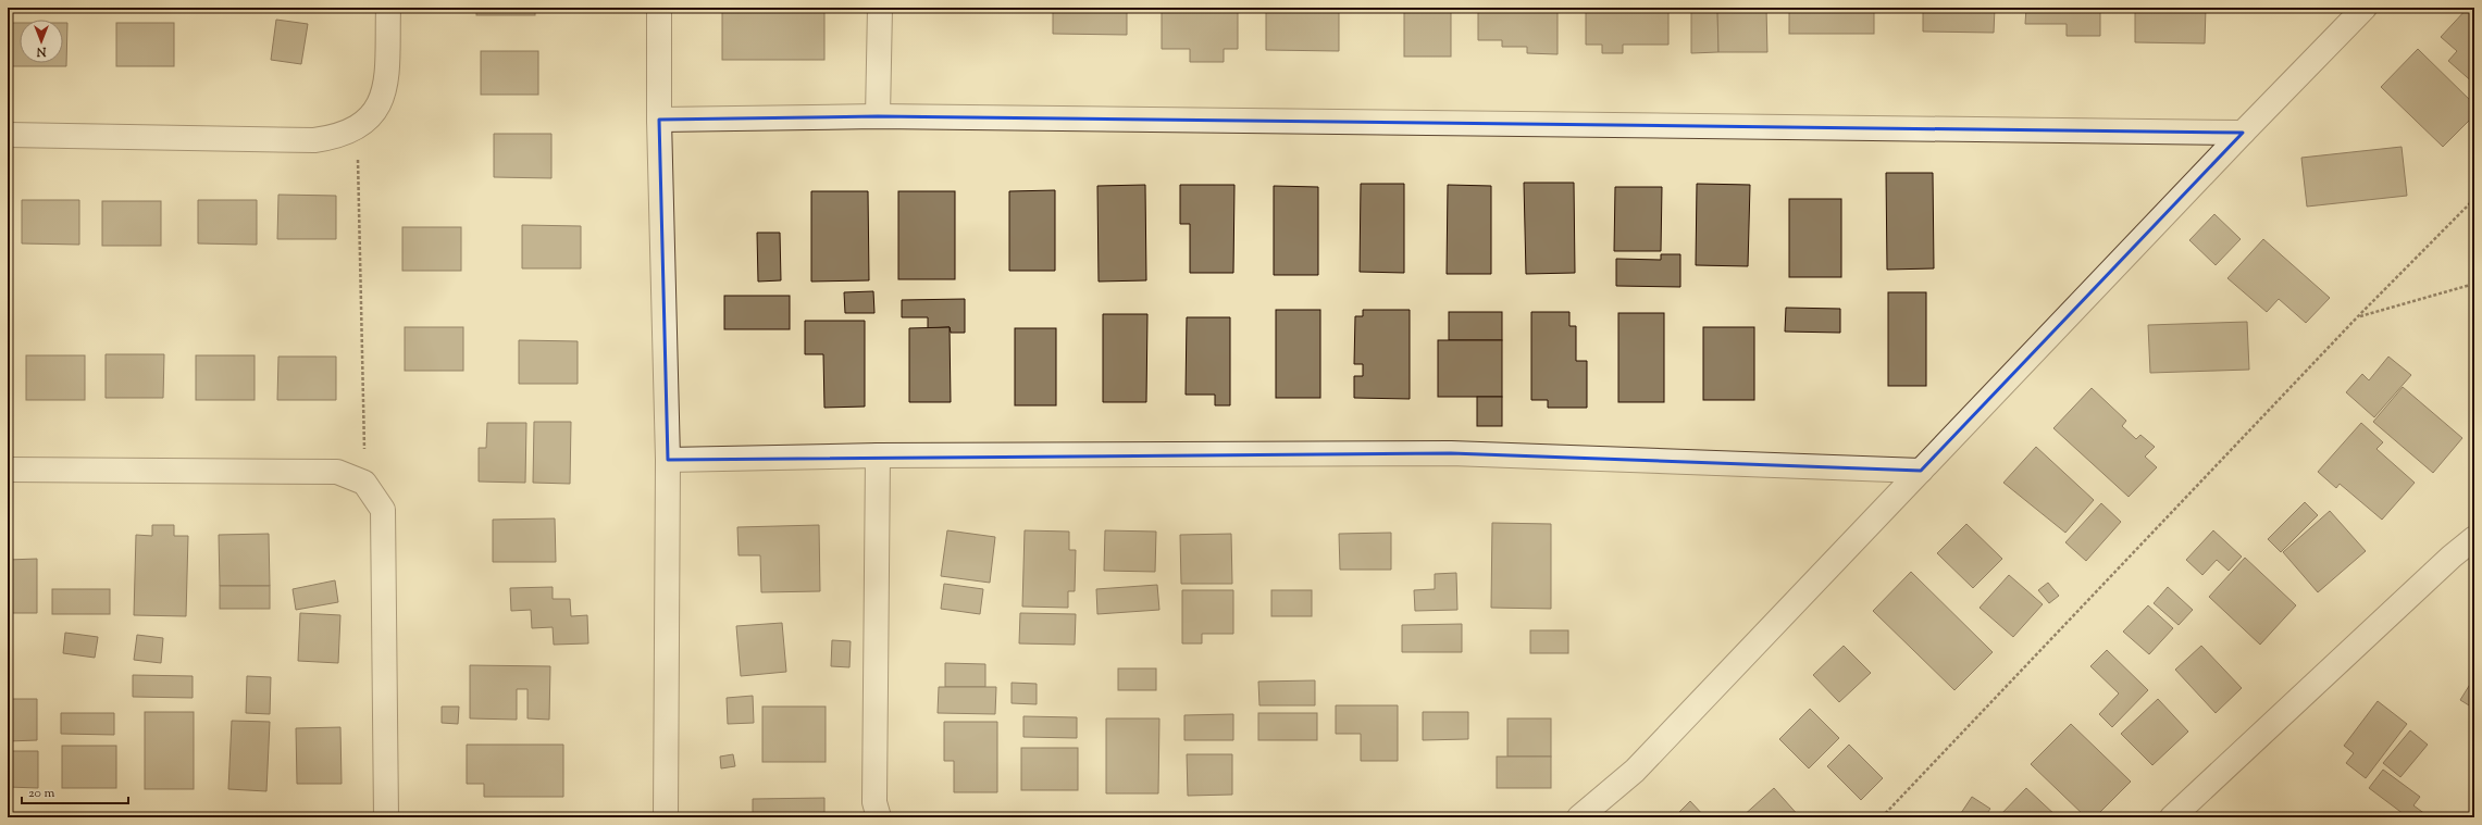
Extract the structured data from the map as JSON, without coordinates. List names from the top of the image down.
{
  "scale_bar": "20 m",
  "north": "bottom"
}
